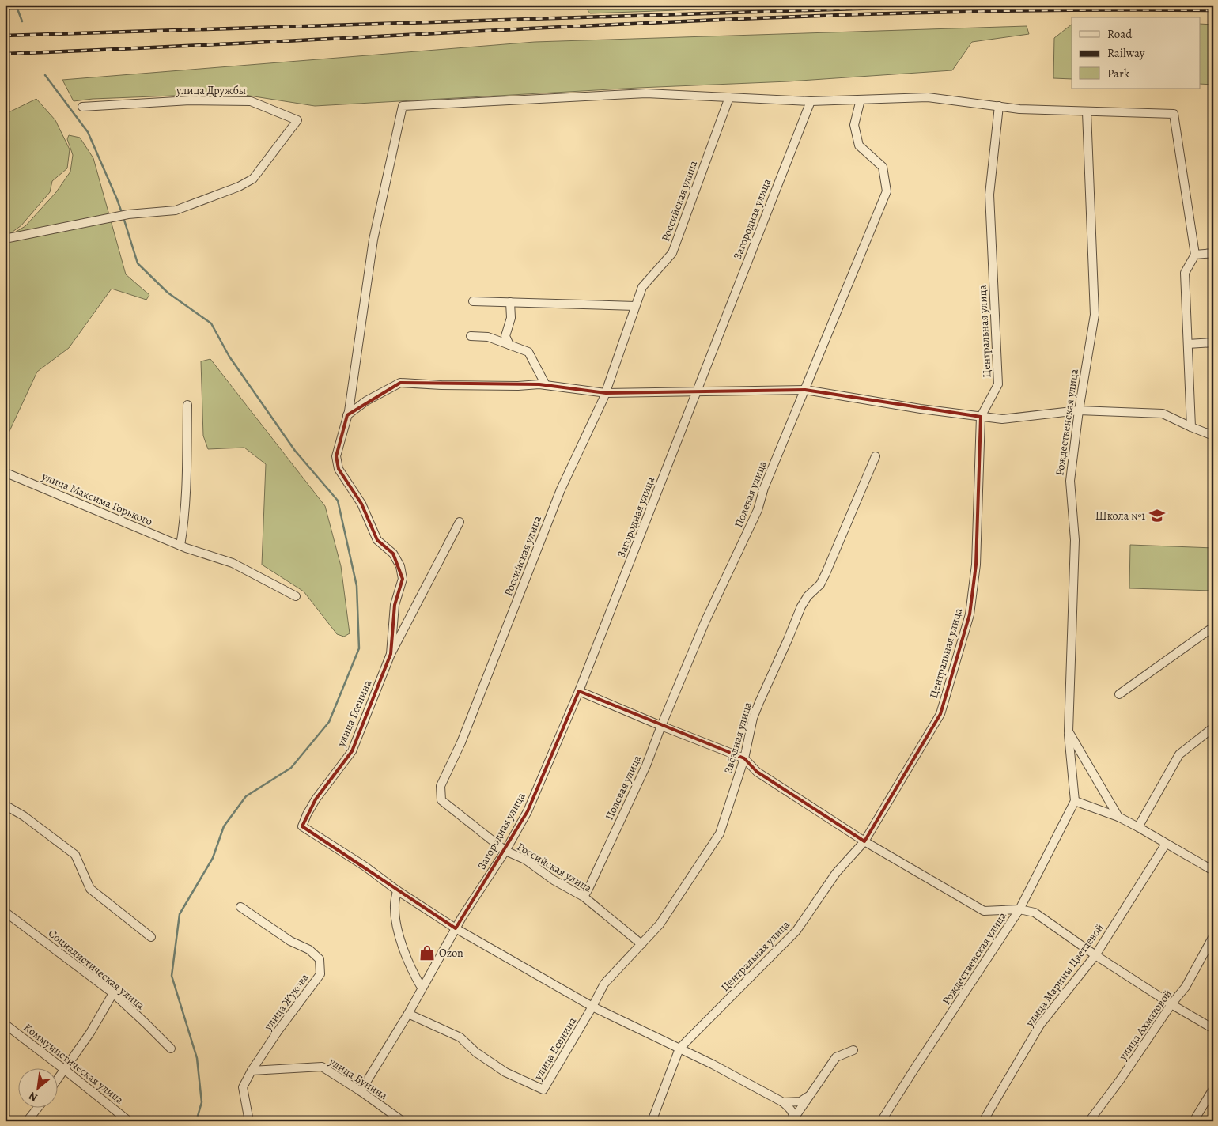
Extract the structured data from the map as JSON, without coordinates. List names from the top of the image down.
{
  "streets": {
    "street": [
      "улица Дружбы",
      "Российская улица",
      "Загородная улица",
      "Центральная улица",
      "Рождественская улица",
      "Полевая улица",
      "улица Максима Горького",
      "улица Есенина",
      "Звёздная улица",
      "Социалистическая улица",
      "улица Марины Цветаевой",
      "улица Жукова",
      "улица Ахматовой",
      "Коммунистическая улица",
      "улица Бунина"
    ]
  },
  "crossings": [
    ["Российская улица", "Загородная улица"],
    ["Российская улица", "Полевая улица"],
    ["Российская улица", "Звёздная улица"],
    ["Загородная улица", "улица Есенина"],
    ["Центральная улица", "улица Есенина"],
    ["улица Есенина", "Звёздная улица"],
    ["улица Жукова", "улица Бунина"]
  ],
  "places": {
    "school or university": ["Школа №1"],
    "shop": ["Ozon"]
  },
  "legend": ["Road", "Railway", "Park"],
  "north": "bottom left"
}
